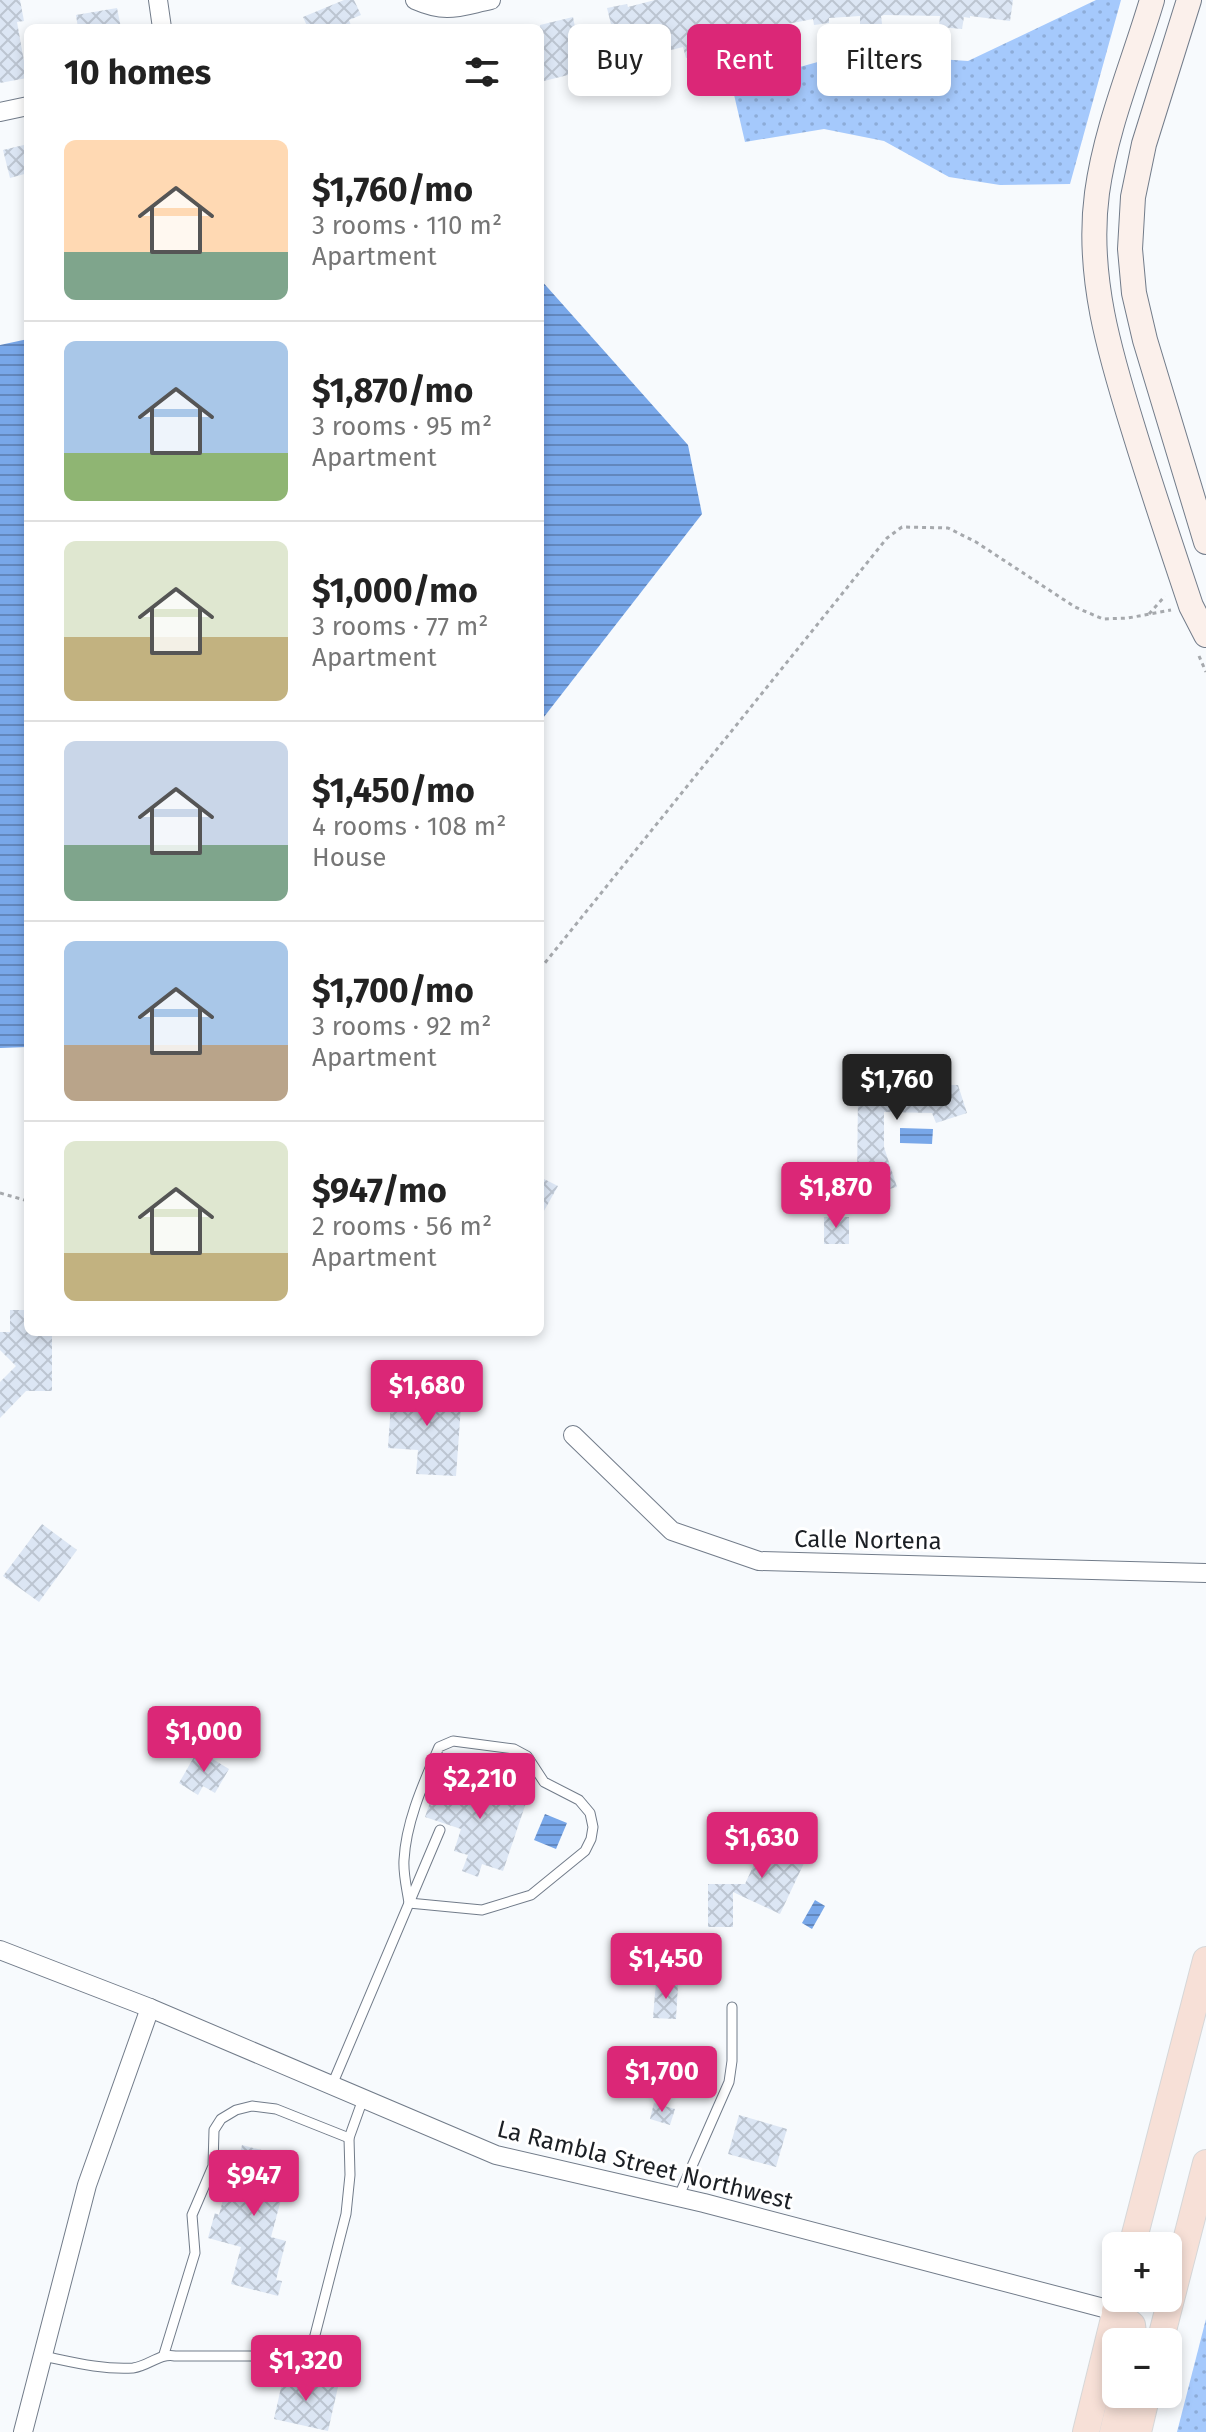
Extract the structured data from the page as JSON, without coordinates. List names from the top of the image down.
{
  "streets": {
    "street": ["Calle Nortena", "La Rambla Street Northwest"]
  },
  "page": {
    "chip": ["Buy", "Rent", "Filters"],
    "heading": "10 homes",
    "list": [
      {
        "name": "$1,760/mo",
        "note": "3 rooms · 110 m² · Apartment"
      },
      {
        "name": "$1,870/mo",
        "note": "3 rooms · 95 m² · Apartment"
      },
      {
        "name": "$1,000/mo",
        "note": "3 rooms · 77 m² · Apartment"
      },
      {
        "name": "$1,450/mo",
        "note": "4 rooms · 108 m² · House"
      },
      {
        "name": "$1,700/mo",
        "note": "3 rooms · 92 m² · Apartment"
      },
      {
        "name": "$947/mo",
        "note": "2 rooms · 56 m² · Apartment"
      }
    ],
    "price": [
      "$1,760",
      "$1,870",
      "$1,680",
      "$1,000",
      "$2,210",
      "$1,630",
      "$1,450",
      "$1,700",
      "$947",
      "$1,320"
    ],
    "map_buttons": ["+", "−"]
  }
}
